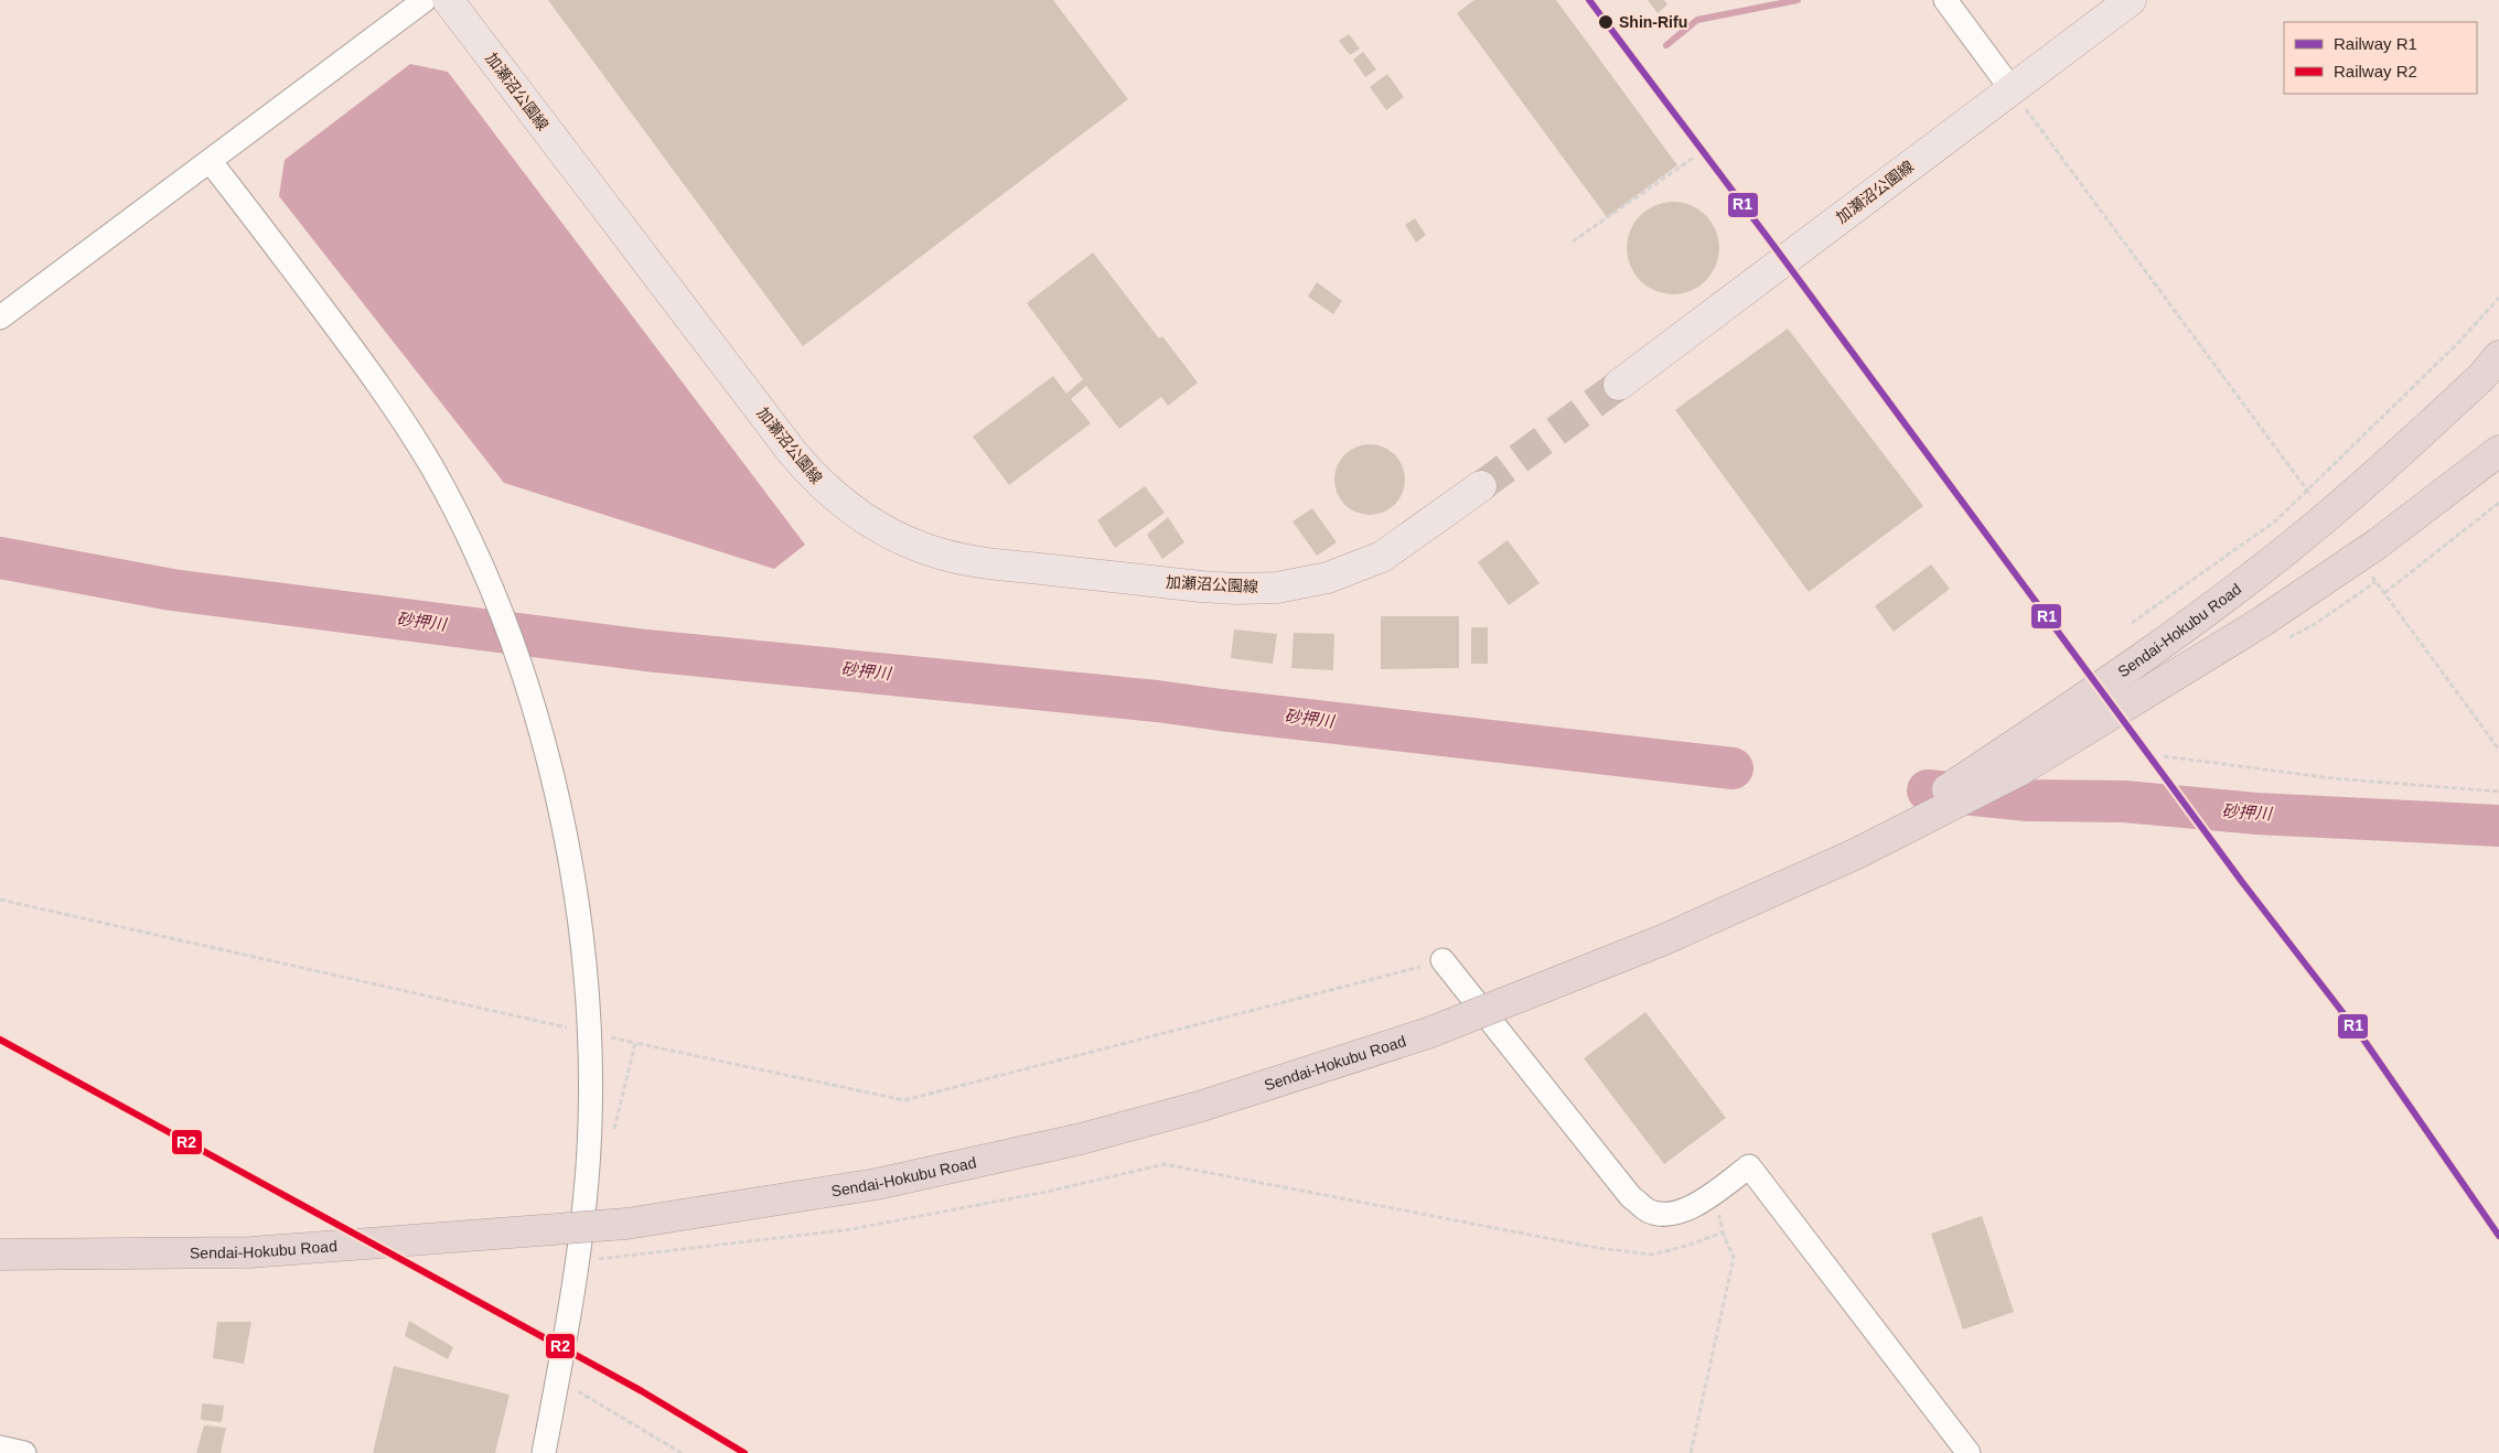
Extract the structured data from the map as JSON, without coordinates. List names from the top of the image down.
{
  "streets": {
    "highway": ["Sendai-Hokubu Road"],
    "main road": ["加瀬沼公園線"]
  },
  "water": ["砂押川"],
  "places": ["Shin-Rifu"],
  "lines": ["rail line R1", "rail line R2"],
  "legend": ["Railway R1", "Railway R2"]
}
